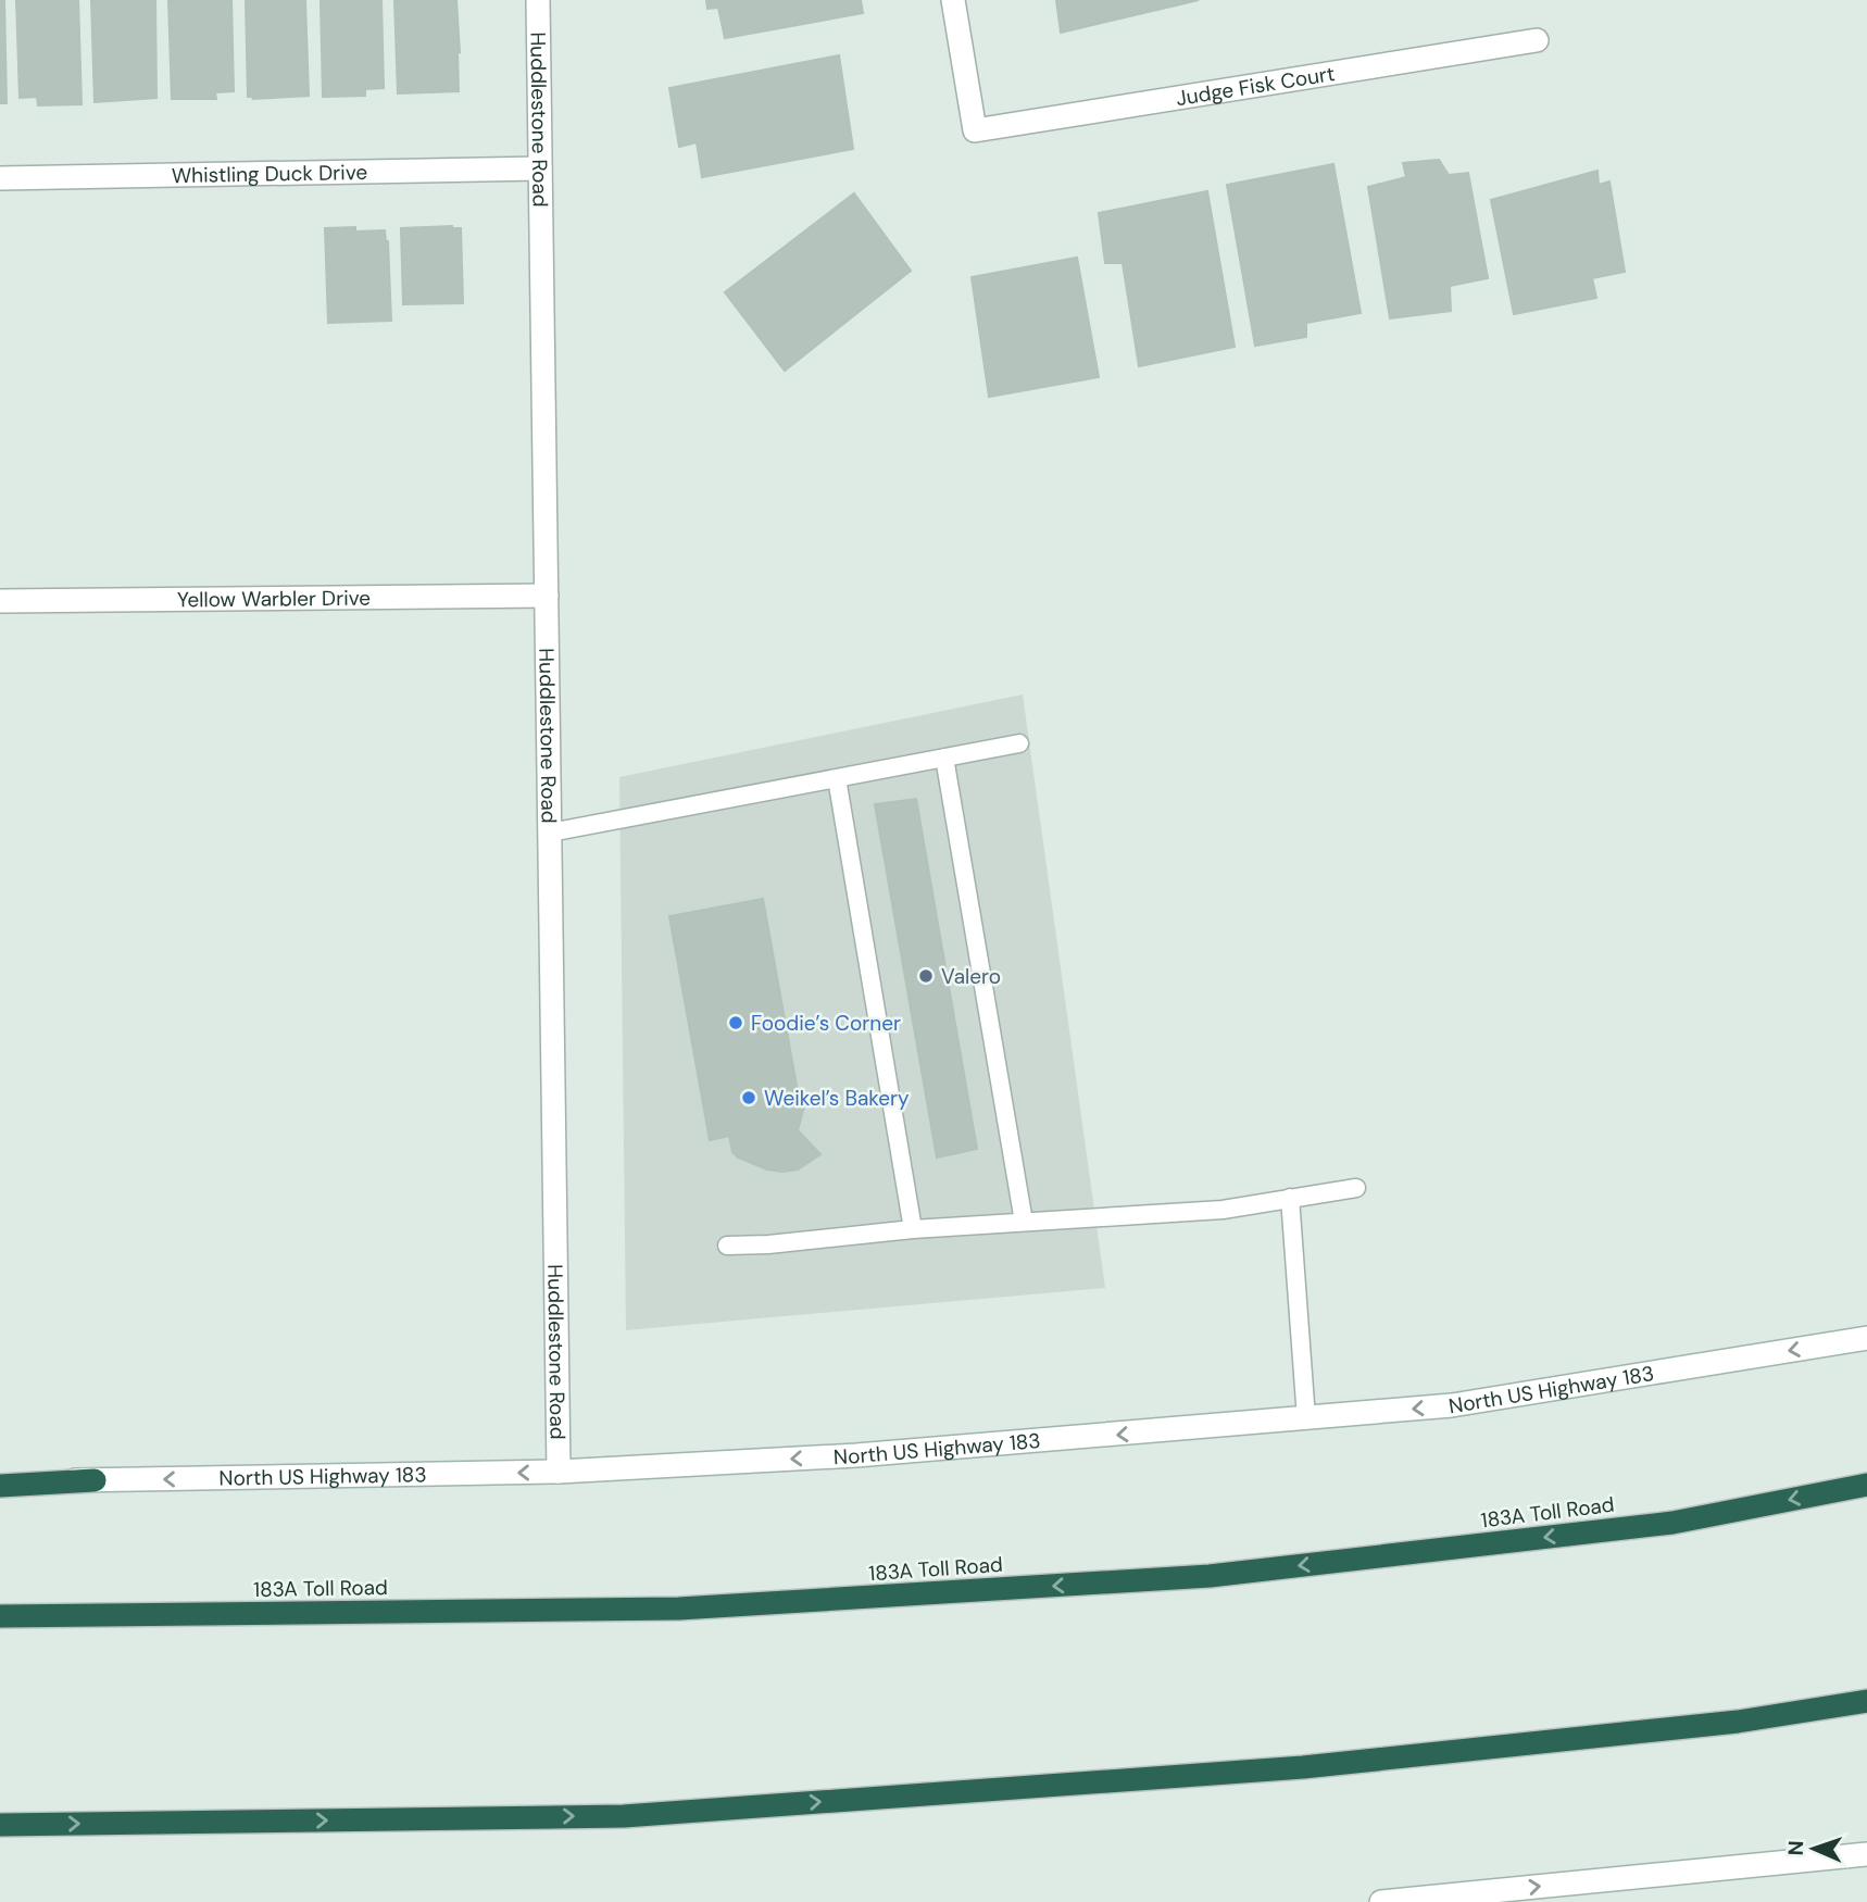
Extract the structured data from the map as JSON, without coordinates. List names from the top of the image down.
{
  "streets": {
    "highway": ["183A Toll Road"],
    "street": [
      "Judge Fisk Court",
      "Huddlestone Road",
      "Whistling Duck Drive",
      "Yellow Warbler Drive",
      "North US Highway 183"
    ]
  },
  "crossings": [
    ["Huddlestone Road", "Whistling Duck Drive"],
    ["Huddlestone Road", "Yellow Warbler Drive"],
    ["Huddlestone Road", "North US Highway 183"]
  ],
  "one_way": ["North US Highway 183"],
  "places": ["Valero", "Foodie’s Corner", "Weikel’s Bakery"],
  "north": "left"
}
